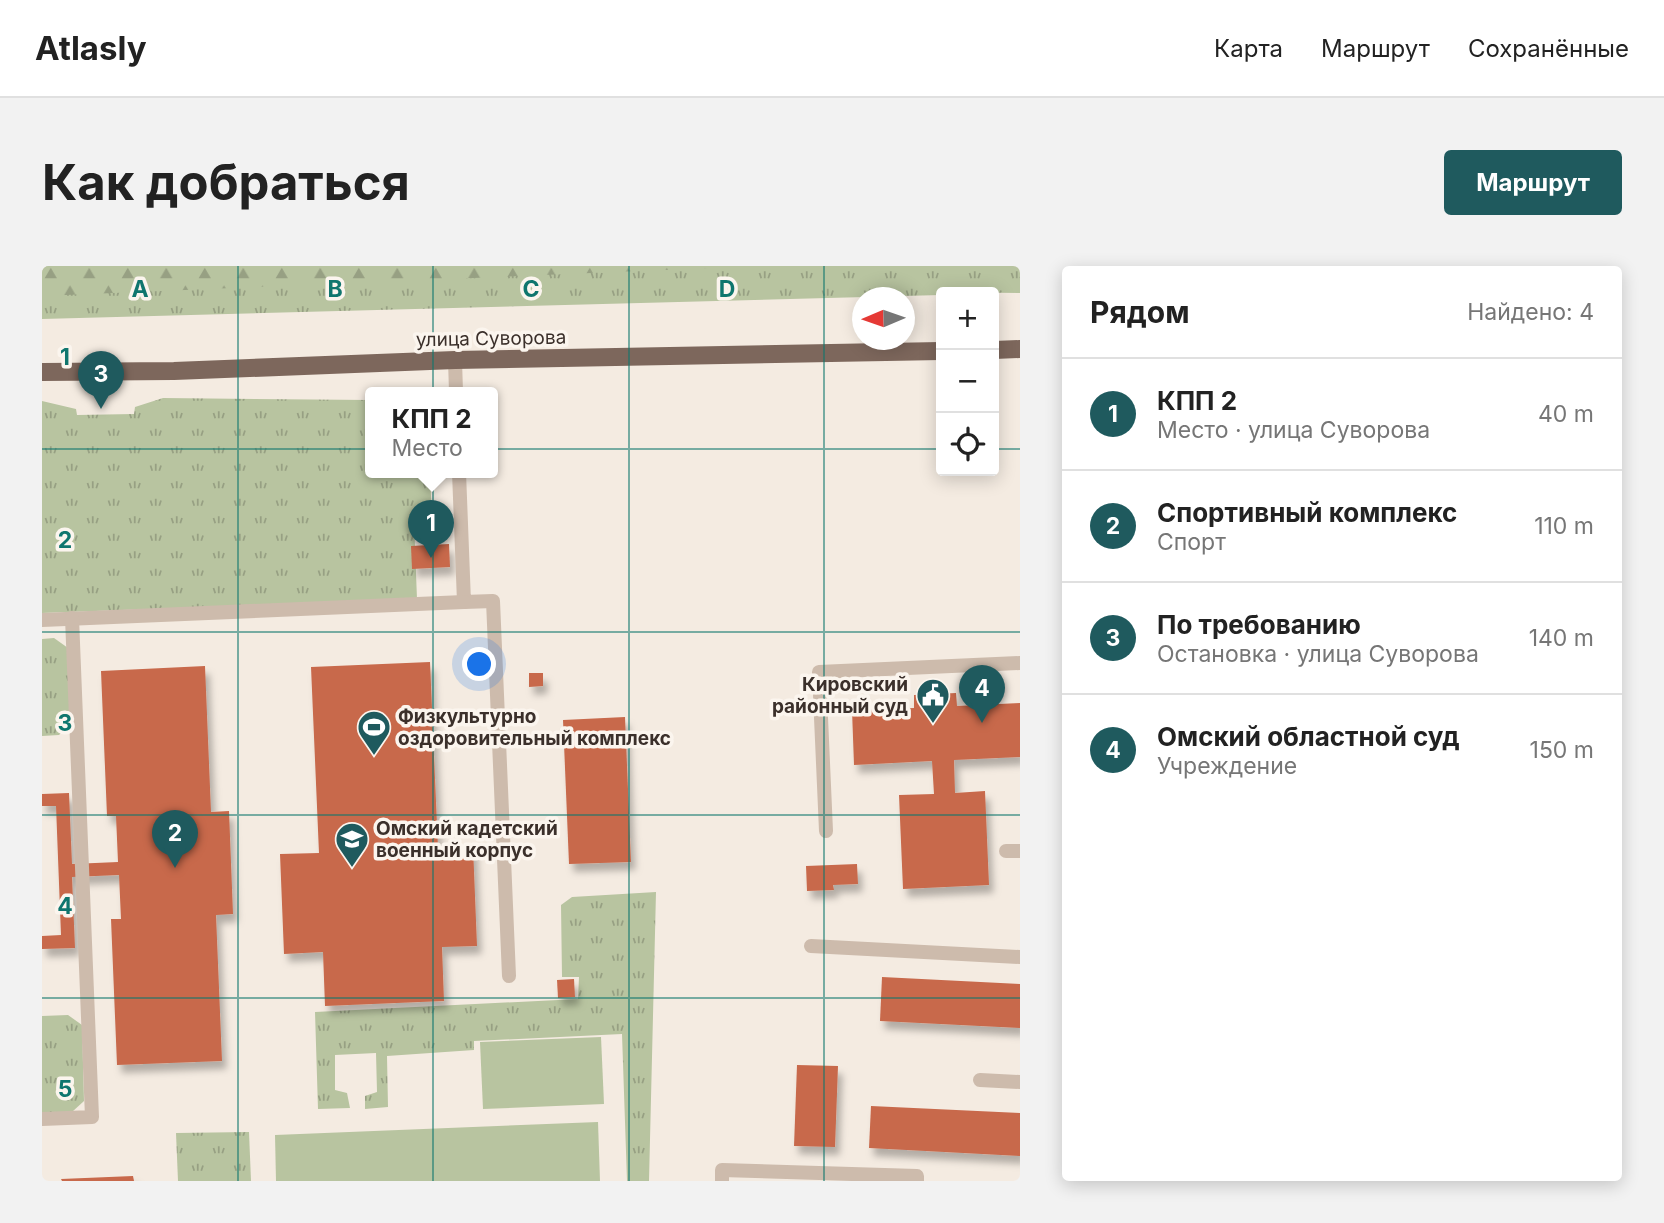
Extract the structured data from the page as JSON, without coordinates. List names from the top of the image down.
{
  "streets": {
    "main road": ["улица Суворова"]
  },
  "places": {
    "public building": ["Кировский районный суд"],
    "sports": ["Физкультурно оздоровительный комплекс"],
    "school or university": ["Омский кадетский военный корпус"]
  },
  "north": "left",
  "page": {
    "header": "Atlasly",
    "nav": ["Карта", "Маршрут", "Сохранённые"],
    "buttons": "Маршрут",
    "title": "Как добраться",
    "heading": ["Рядом", "Найдено: 4"],
    "map_buttons": ["+", "−"],
    "pins": [
      "3",
      "1",
      "4",
      "2"
    ],
    "list": [
      {
        "mark": "1",
        "name": "КПП 2",
        "note": "Место · улица Суворова",
        "value": "40 m"
      },
      {
        "mark": "2",
        "name": "Спортивный комплекс",
        "note": "Спорт",
        "value": "110 m"
      },
      {
        "mark": "3",
        "name": "По требованию",
        "note": "Остановка · улица Суворова",
        "value": "140 m"
      },
      {
        "mark": "4",
        "name": "Омский областной суд",
        "note": "Учреждение",
        "value": "150 m"
      }
    ],
    "popup": ["КПП 2", "Место"]
  },
  "grid": {
    "columns": [
      "A",
      "B",
      "C",
      "D"
    ],
    "rows": [
      "1",
      "2",
      "3",
      "4",
      "5"
    ]
  }
}
